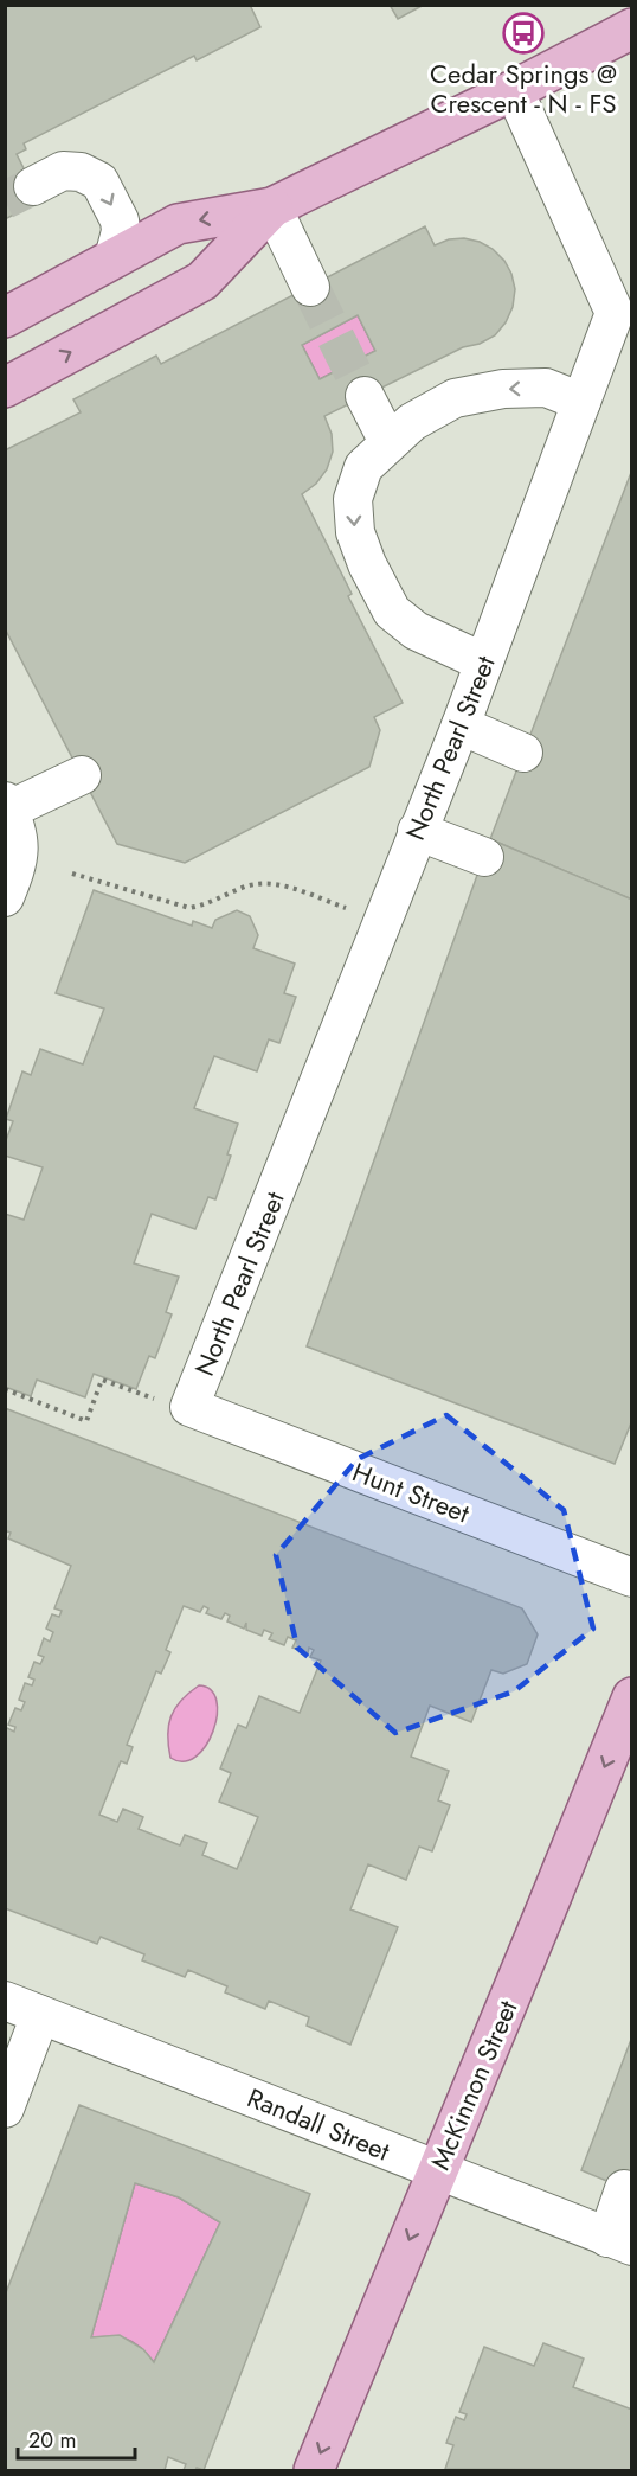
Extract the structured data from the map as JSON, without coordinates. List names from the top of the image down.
{
  "streets": {
    "main road": ["McKinnon Street"],
    "street": ["North Pearl Street", "Hunt Street", "Randall Street"]
  },
  "crossings": [
    ["North Pearl Street", "Hunt Street"],
    ["McKinnon Street", "Randall Street"]
  ],
  "one_way": ["McKinnon Street"],
  "places": {
    "bus stop": ["Cedar Springs @ Crescent - N - FS"]
  },
  "scale_bar": "20 m"
}
